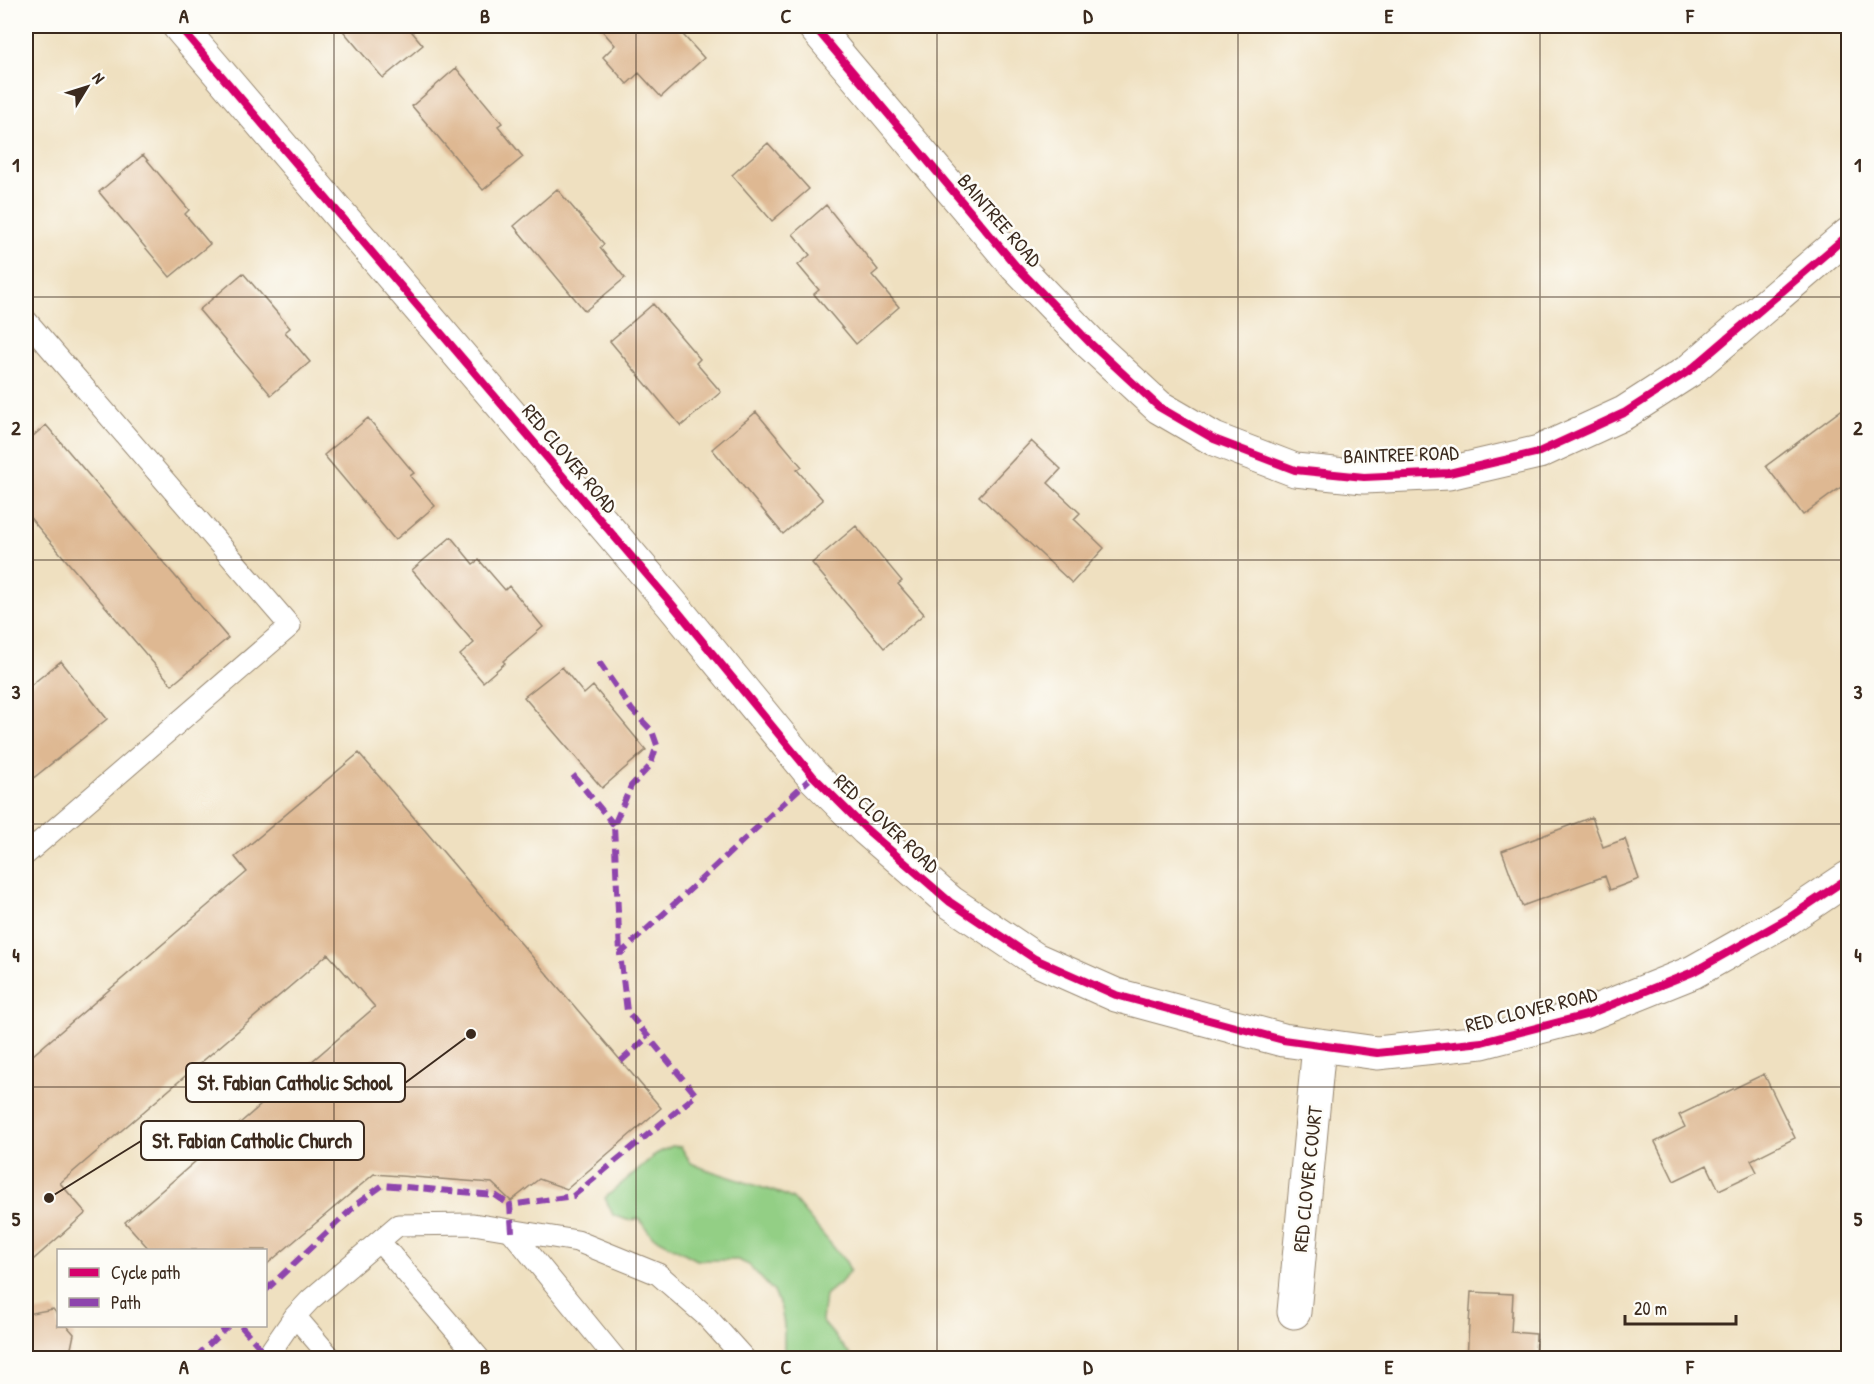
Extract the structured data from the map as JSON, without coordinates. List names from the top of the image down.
{
  "streets": {
    "street": ["BAINTREE ROAD", "RED CLOVER ROAD", "RED CLOVER COURT"]
  },
  "crossings": [
    ["RED CLOVER ROAD", "RED CLOVER COURT"]
  ],
  "places": ["St. Fabian Catholic School", "St. Fabian Catholic Church"],
  "legend": ["Cycle path", "Path"],
  "scale_bar": "20 m",
  "north": "top right",
  "grid": {
    "columns": [
      "A",
      "B",
      "C",
      "D",
      "E",
      "F"
    ],
    "rows": [
      "1",
      "2",
      "3",
      "4",
      "5"
    ]
  }
}
